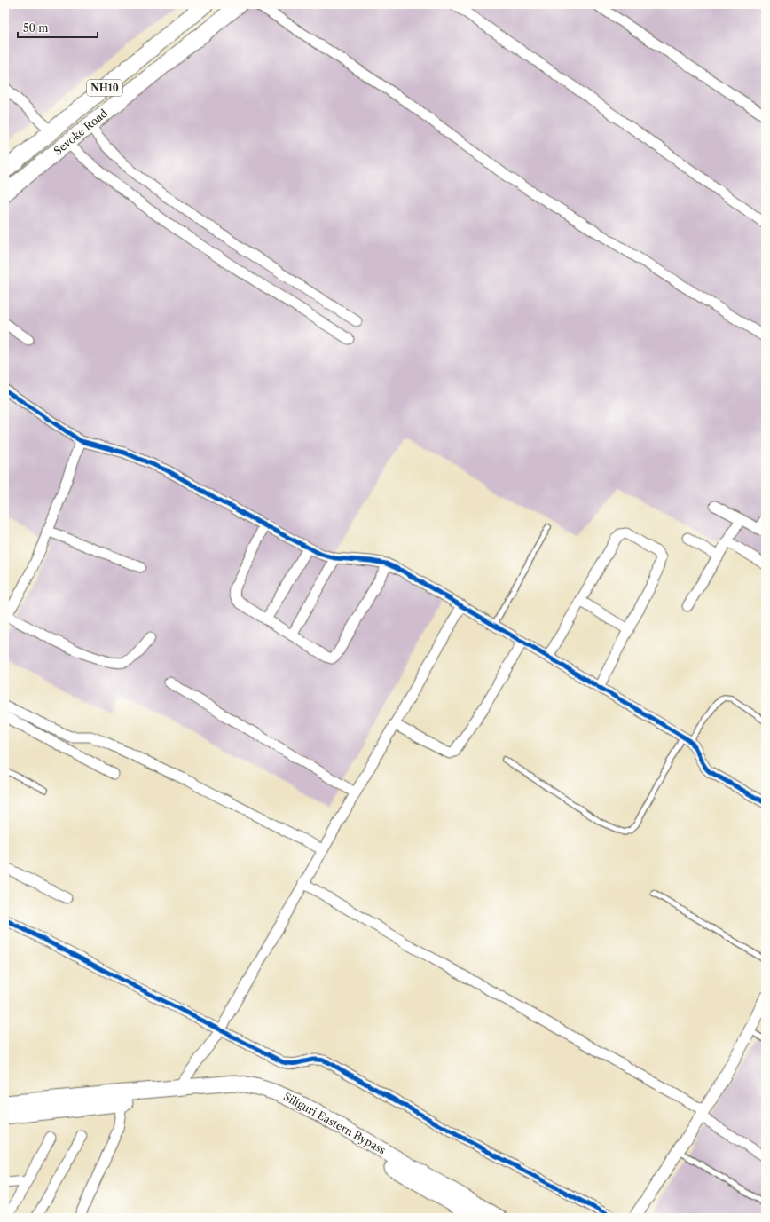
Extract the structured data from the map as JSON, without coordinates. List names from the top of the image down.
{
  "streets": {
    "highway": ["NH10", "Sevoke Road"],
    "main road": ["Siliguri Eastern Bypass"]
  },
  "scale_bar": "50 m"
}
